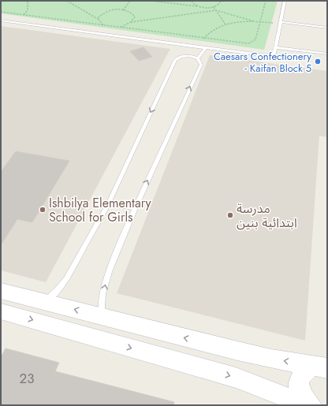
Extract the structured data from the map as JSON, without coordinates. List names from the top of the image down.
{
  "places": ["Caesars Confectionery - Kaifan Block 5", "Ishbilya Elementary School for Girls", "مدرسة ابتدائية بنين"],
  "house_numbers": ["23"]
}
